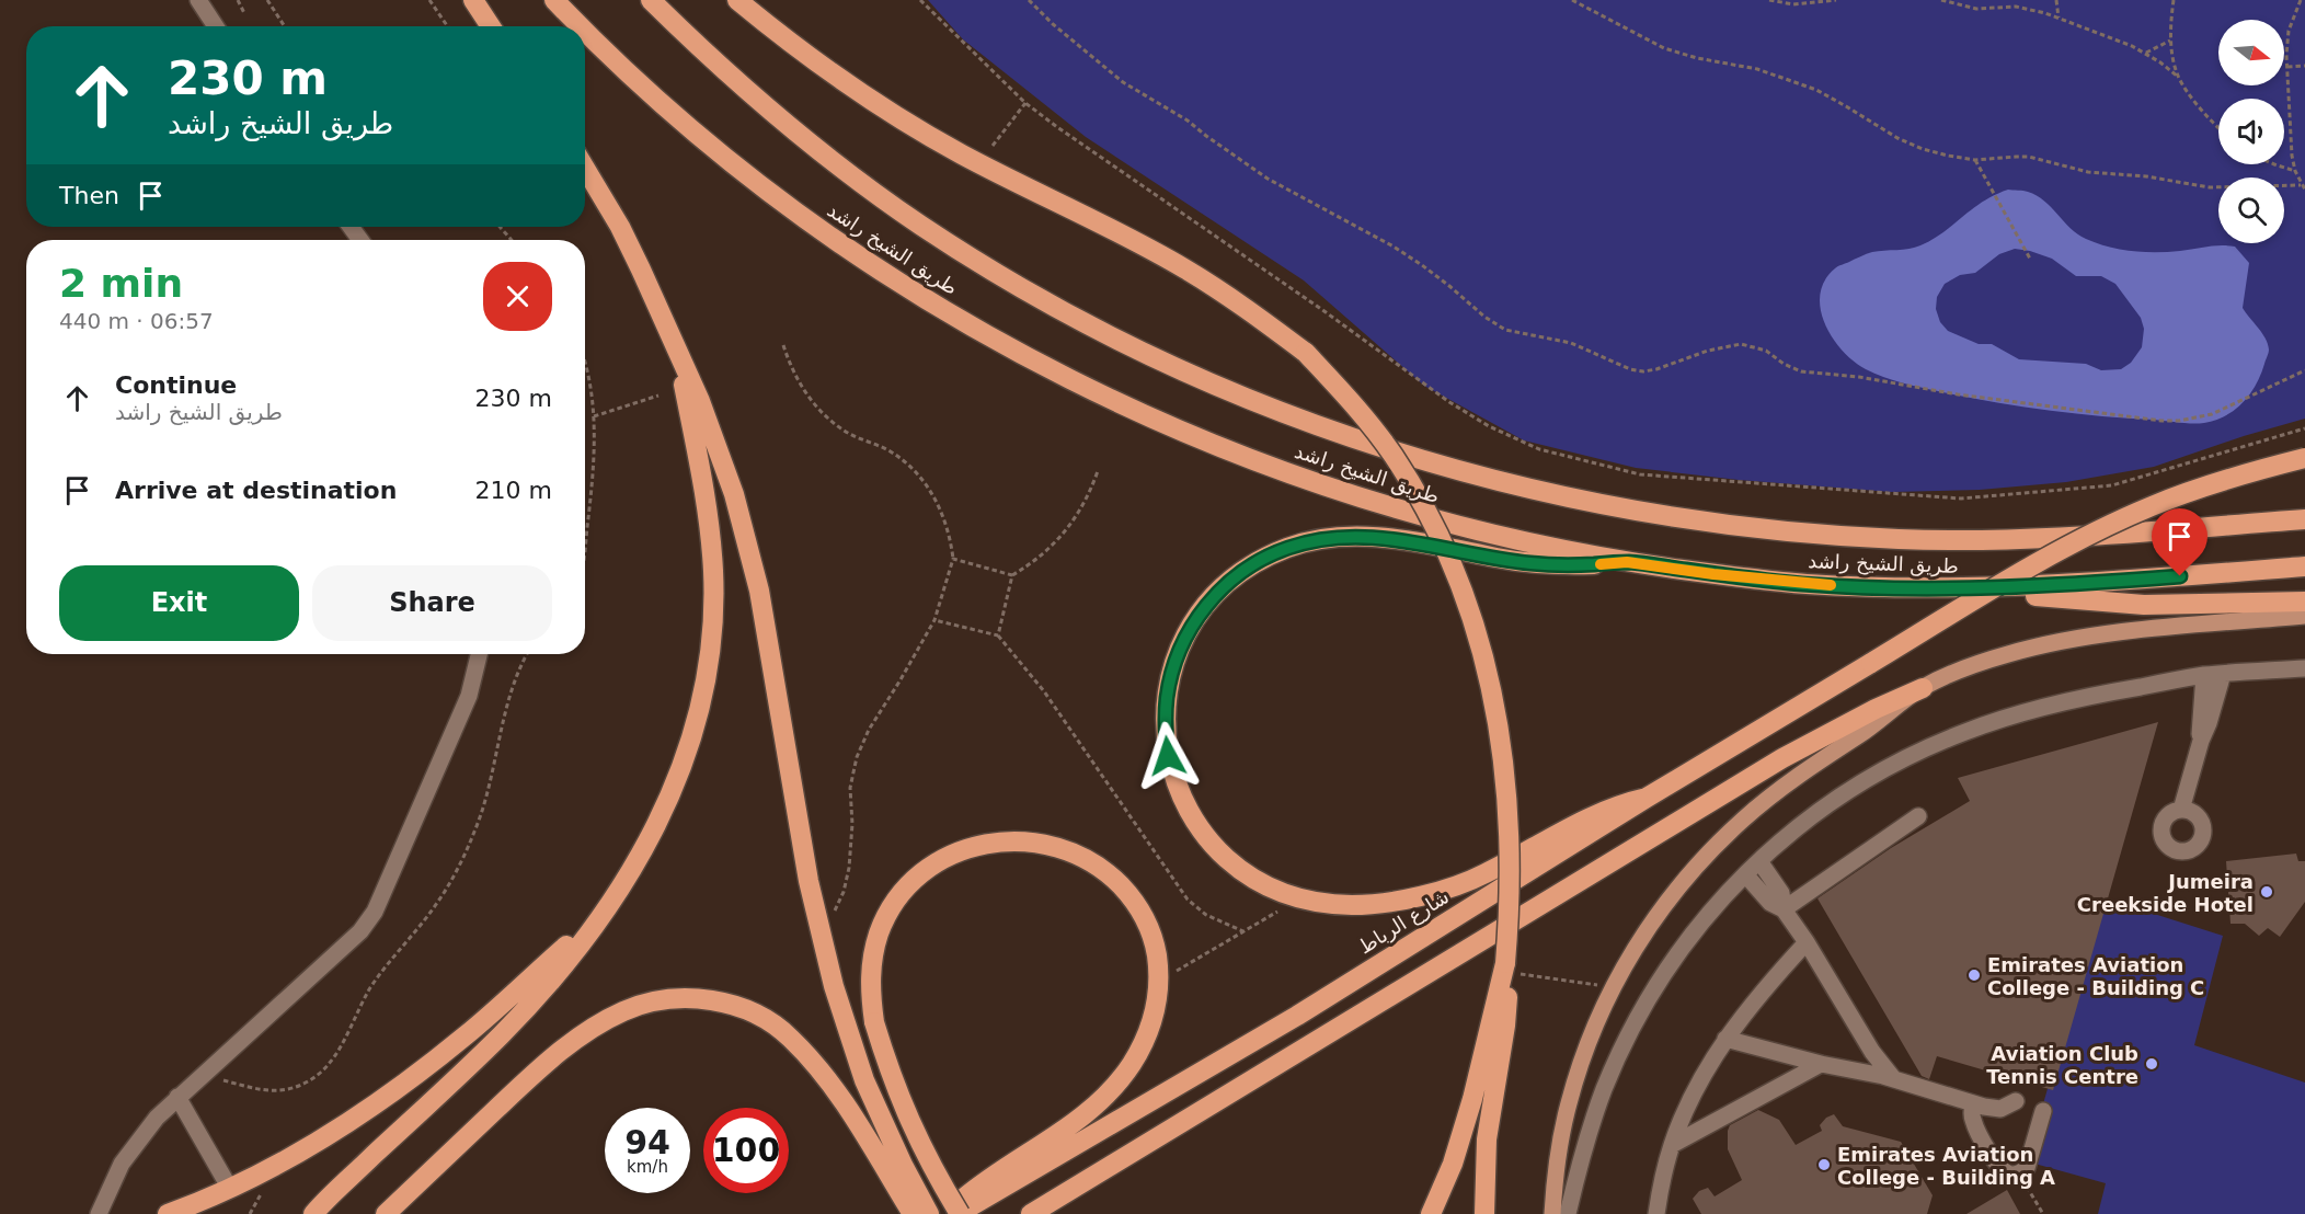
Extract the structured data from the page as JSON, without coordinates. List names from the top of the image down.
{
  "streets": {
    "highway": ["طريق الشيخ راشد", "شارع الرباط"]
  },
  "places": [
    "Jumeira Creekside Hotel",
    "Emirates Aviation College - Building C",
    "Aviation Club Tennis Centre",
    "Emirates Aviation College - Building A"
  ],
  "north": "right",
  "page": {
    "turn": ["230 m", "طريق الشيخ راشد"],
    "then": "Then",
    "heading": ["2 min", "440 m · 06:57"],
    "list": [
      {
        "name": "Continue",
        "note": "طريق الشيخ راشد",
        "value": "230 m"
      },
      {
        "name": "Arrive at destination",
        "value": "210 m"
      }
    ],
    "buttons": ["Exit", "Share"],
    "speed": "94 km/h",
    "limit": "100"
  }
}
